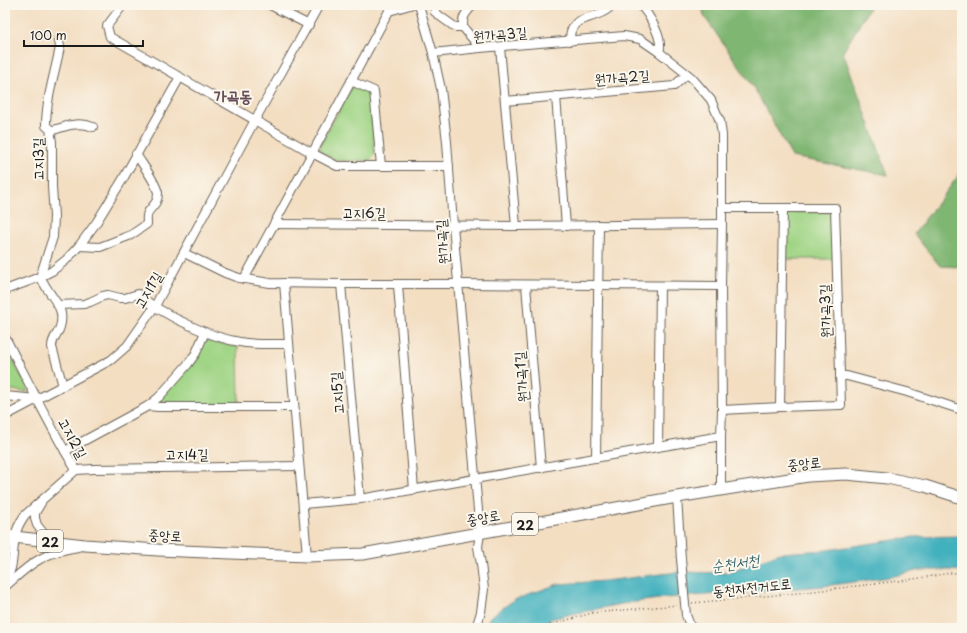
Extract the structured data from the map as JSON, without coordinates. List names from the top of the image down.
{
  "streets": {
    "main road": ["중앙로", "22"],
    "street": [
      "원가곡3길",
      "원가곡2길",
      "고지3길",
      "고지6길",
      "원가곡길",
      "고지1길",
      "원가곡1길",
      "고지5길",
      "고지2길",
      "고지4길"
    ],
    "path": ["동천자전거도로"]
  },
  "crossings": [
    ["원가곡3길", "원가곡2길"],
    ["원가곡3길", "원가곡길"],
    ["원가곡3길", "중앙로"],
    ["고지6길", "원가곡길"],
    ["원가곡길", "중앙로"],
    ["고지1길", "고지2길"],
    ["고지2길", "고지4길"],
    ["고지2길", "중앙로"]
  ],
  "districts": ["가곡동"],
  "water": ["순천서천"],
  "scale_bar": "100 m"
}
